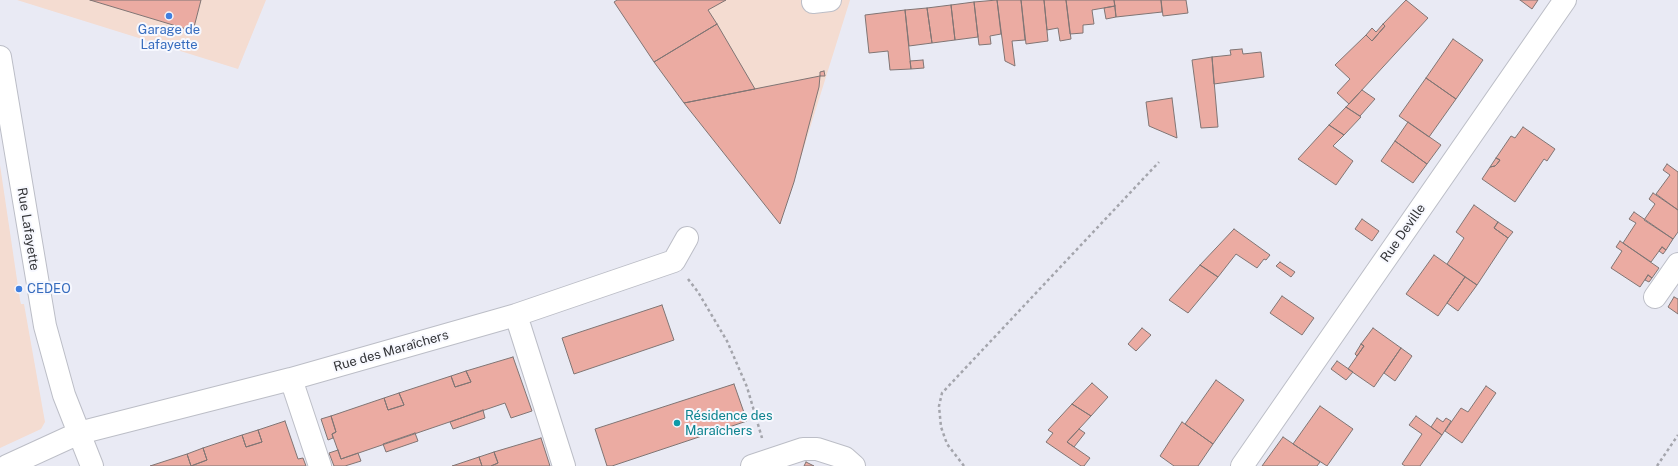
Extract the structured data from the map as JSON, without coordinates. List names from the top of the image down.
{
  "streets": {
    "street": ["Rue Lafayette", "Rue Deville", "Rue des Maraîchers"]
  },
  "crossings": [
    ["Rue Lafayette", "Rue des Maraîchers"]
  ],
  "places": ["Garage de Lafayette", "CEDEO", "Résidence des Maraîchers"]
}
